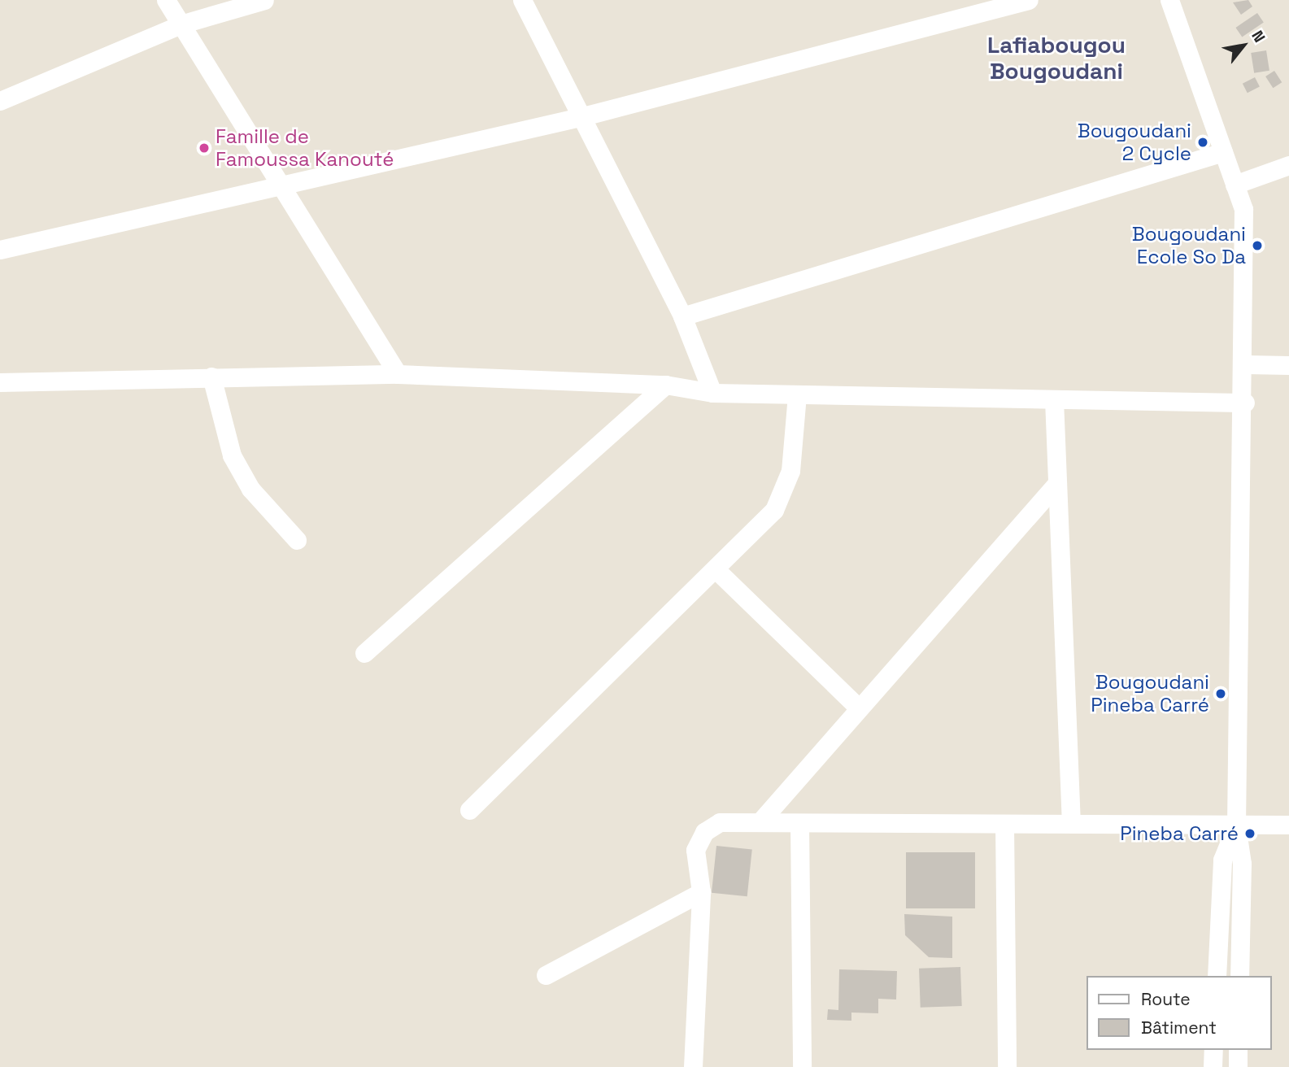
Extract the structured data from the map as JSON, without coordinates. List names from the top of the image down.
{
  "districts": ["Lafiabougou Bougoudani"],
  "places": [
    "Bougoudani 2 Cycle",
    "Famille de Famoussa Kanouté",
    "Bougoudani Ecole So Da",
    "Bougoudani Pineba Carré",
    "Pineba Carré"
  ],
  "legend": ["Route", "Bâtiment"],
  "north": "top right"
}
